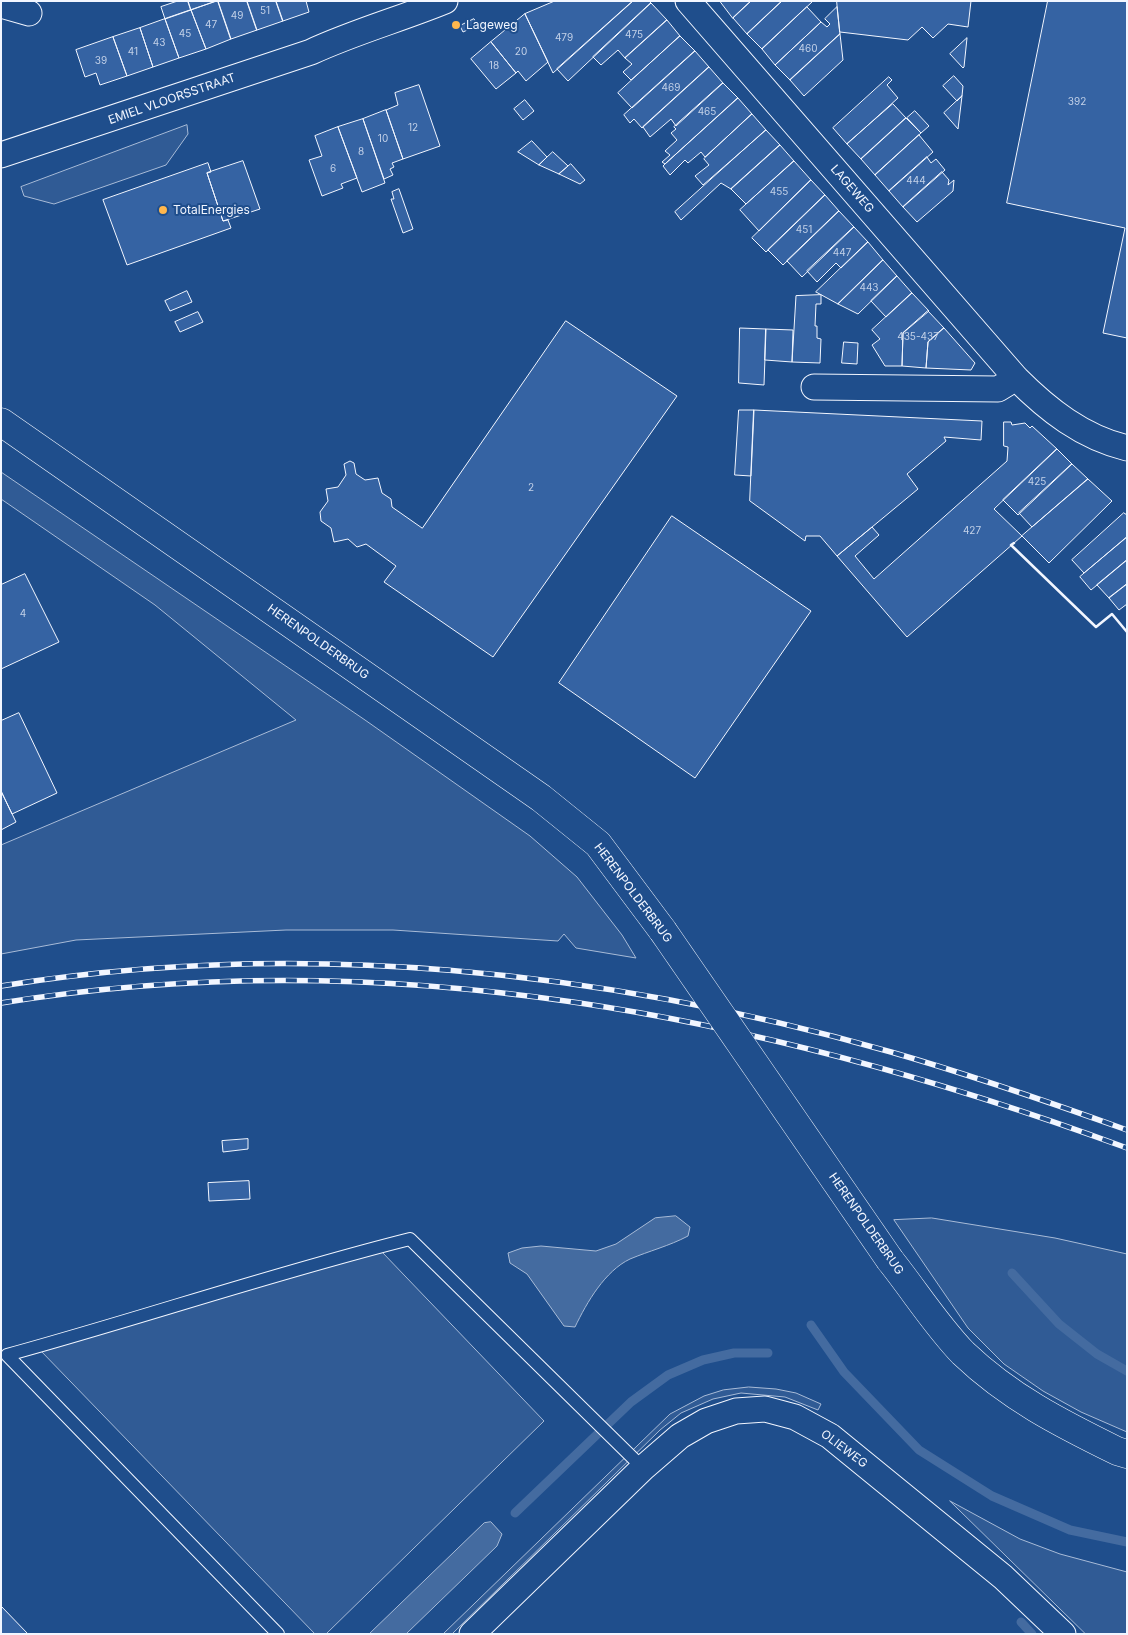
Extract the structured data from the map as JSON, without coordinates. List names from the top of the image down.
{
  "streets": {
    "street": [
      "EMIEL VLOORSSTRAAT",
      "LAGEWEG",
      "HERENPOLDERBRUG",
      "OLIEWEG"
    ]
  },
  "places": ["Lageweg", "TotalEnergies"],
  "house_numbers": [
    "51",
    "49",
    "47",
    "45",
    "475",
    "479",
    "43",
    "460",
    "41",
    "20",
    "39",
    "18",
    "469",
    "392",
    "465",
    "12",
    "10",
    "8",
    "6",
    "444",
    "455",
    "451",
    "447",
    "443",
    "435-437",
    "425",
    "2",
    "427",
    "4"
  ]
}
